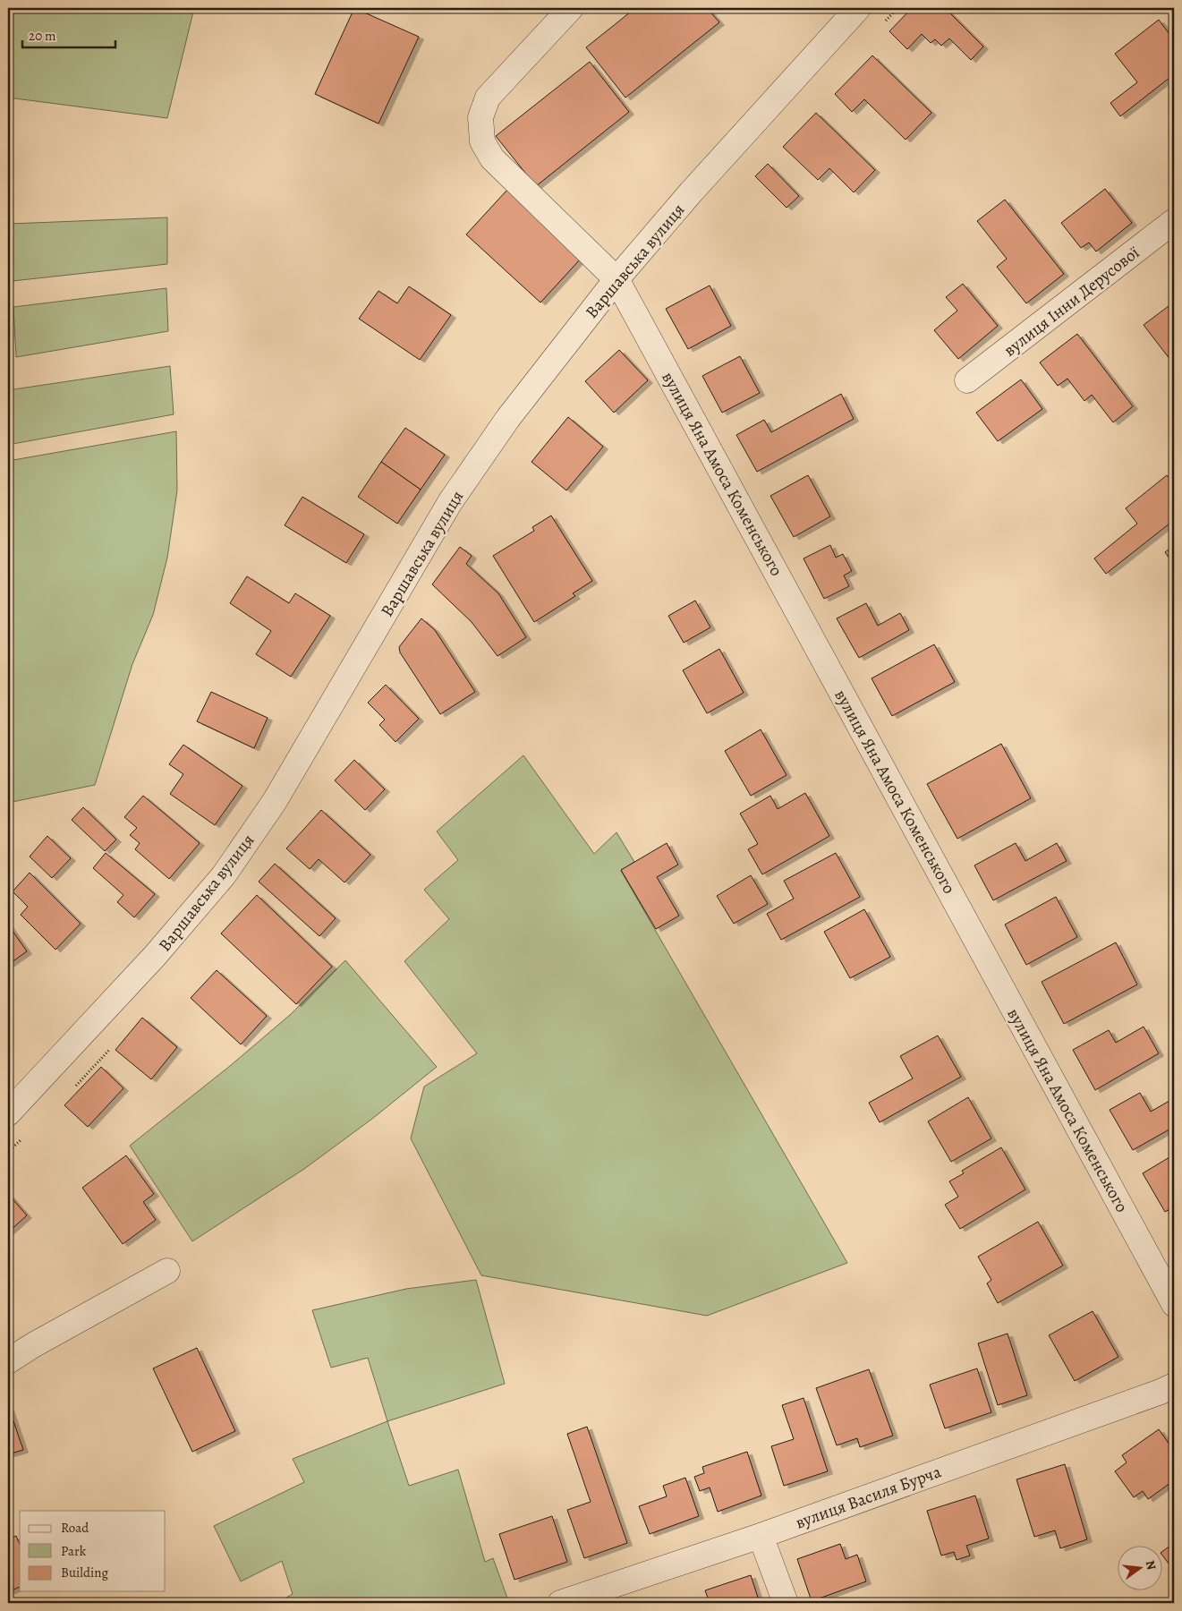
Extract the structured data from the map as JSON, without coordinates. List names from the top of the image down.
{
  "streets": {
    "street": [
      "Варшавська вулиця",
      "вулиця Інни Дерусової",
      "вулиця Яна Амоса Коменського",
      "вулиця Василя Бурча"
    ]
  },
  "crossings": [
    ["Варшавська вулиця", "вулиця Яна Амоса Коменського"]
  ],
  "legend": ["Road", "Park", "Building"],
  "scale_bar": "20 m",
  "north": "right"
}
